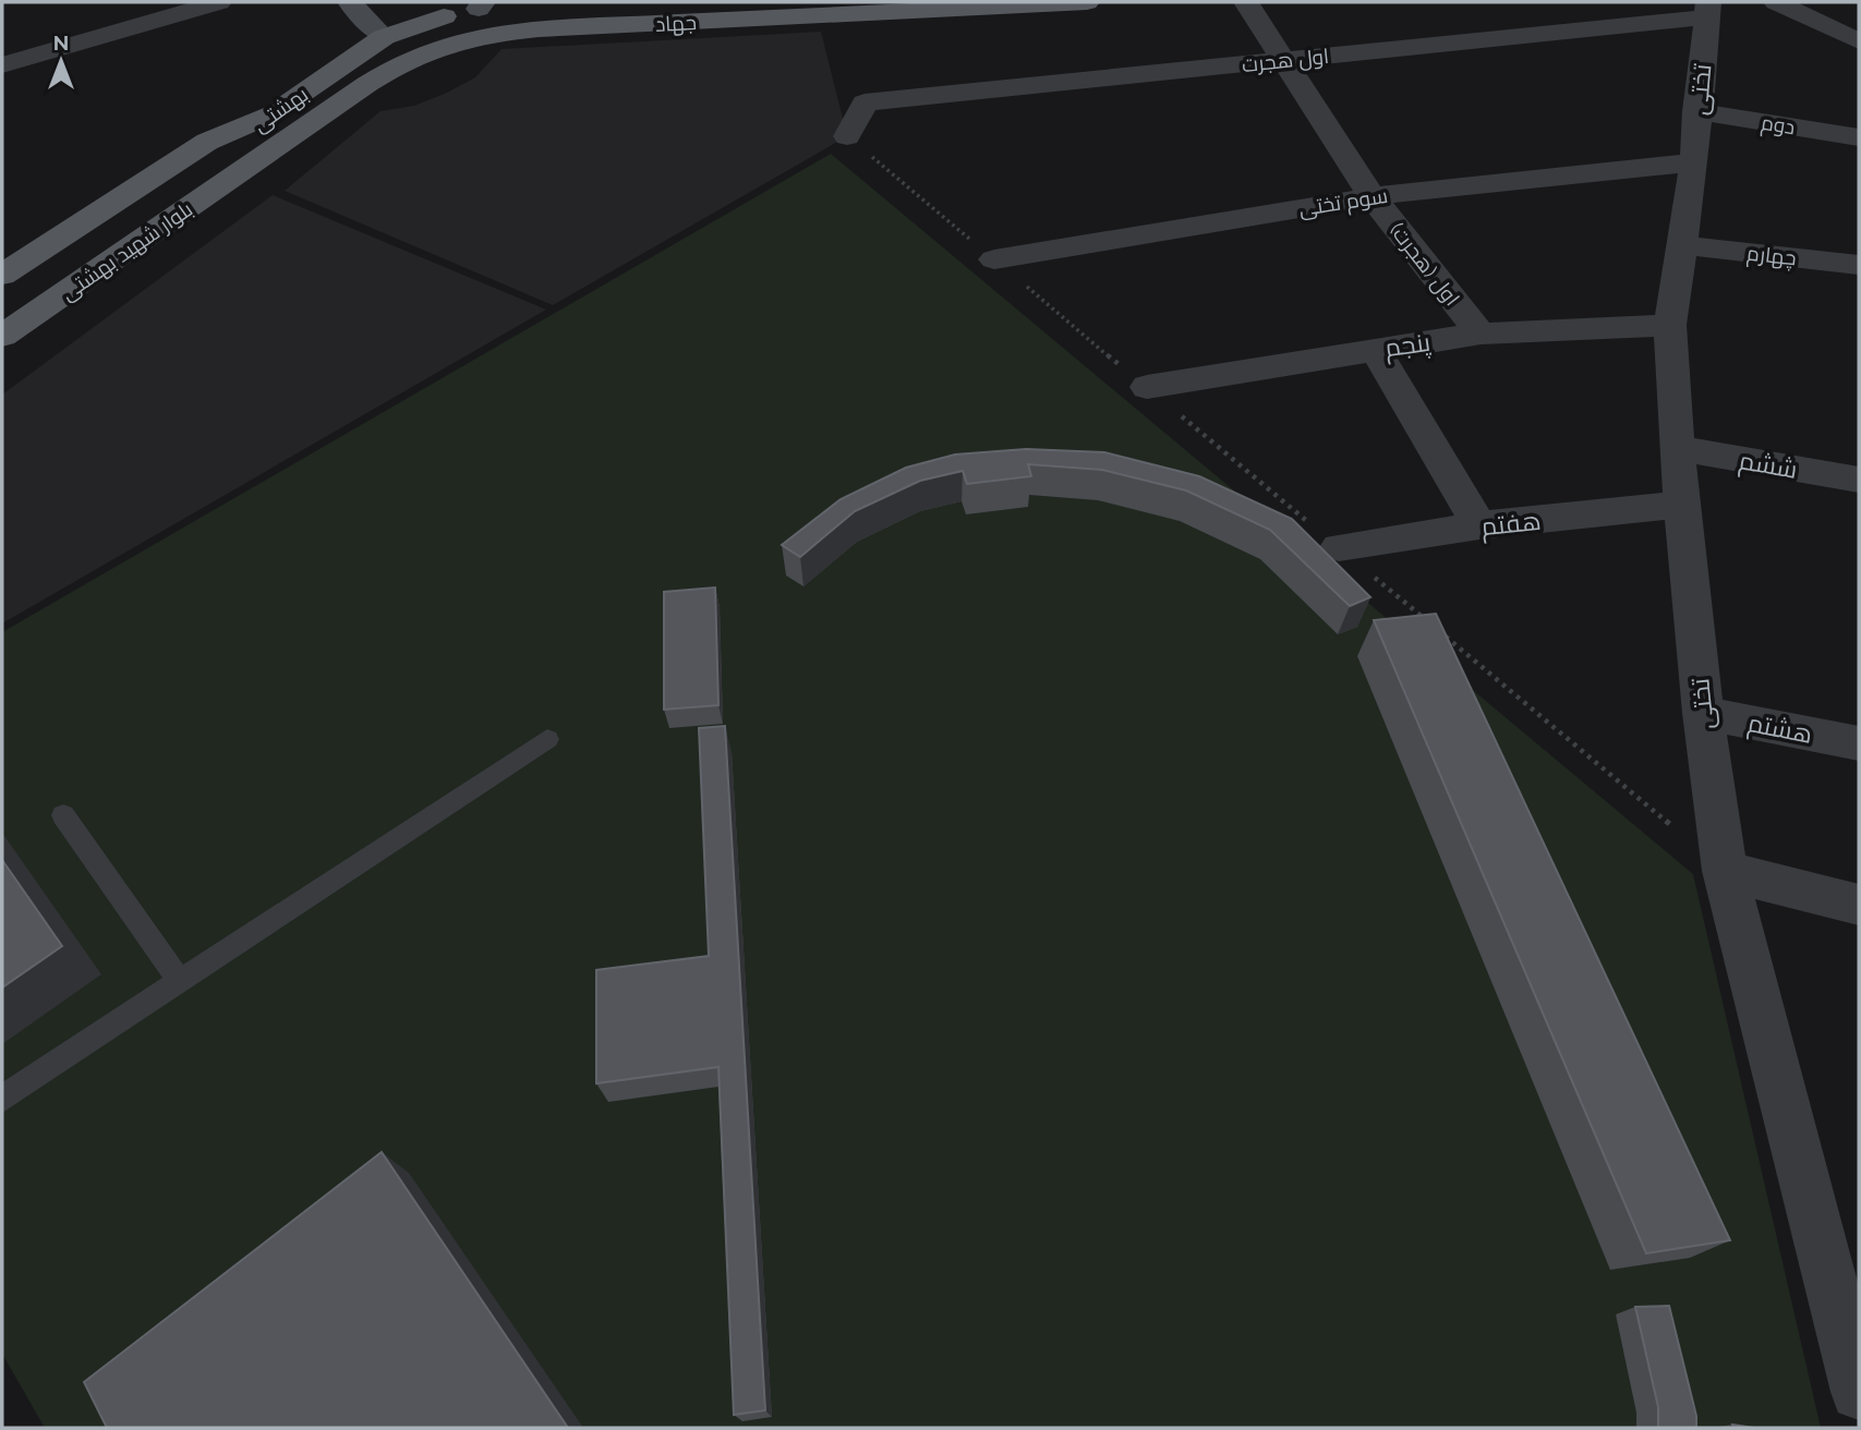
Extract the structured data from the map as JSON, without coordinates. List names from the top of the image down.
{
  "streets": {
    "main road": ["جهاد", "بهشتی", "بلوار شهید بهشتی"],
    "street": [
      "اول هجرت",
      "تختی",
      "دوم",
      "سوم تختی",
      "چهارم",
      "اول (هجرت)",
      "پنجم",
      "ششم",
      "هفتم",
      "هشتم"
    ]
  },
  "crossings": [
    ["جهاد", "بهشتی"],
    ["اول هجرت", "تختی"],
    ["اول هجرت", "اول (هجرت)"],
    ["تختی", "دوم"],
    ["تختی", "سوم تختی"],
    ["تختی", "چهارم"],
    ["تختی", "پنجم"],
    ["تختی", "ششم"],
    ["تختی", "هفتم"],
    ["تختی", "هشتم"],
    ["بهشتی", "بلوار شهید بهشتی"],
    ["سوم تختی", "اول (هجرت)"],
    ["اول (هجرت)", "پنجم"]
  ],
  "north": "top"
}
